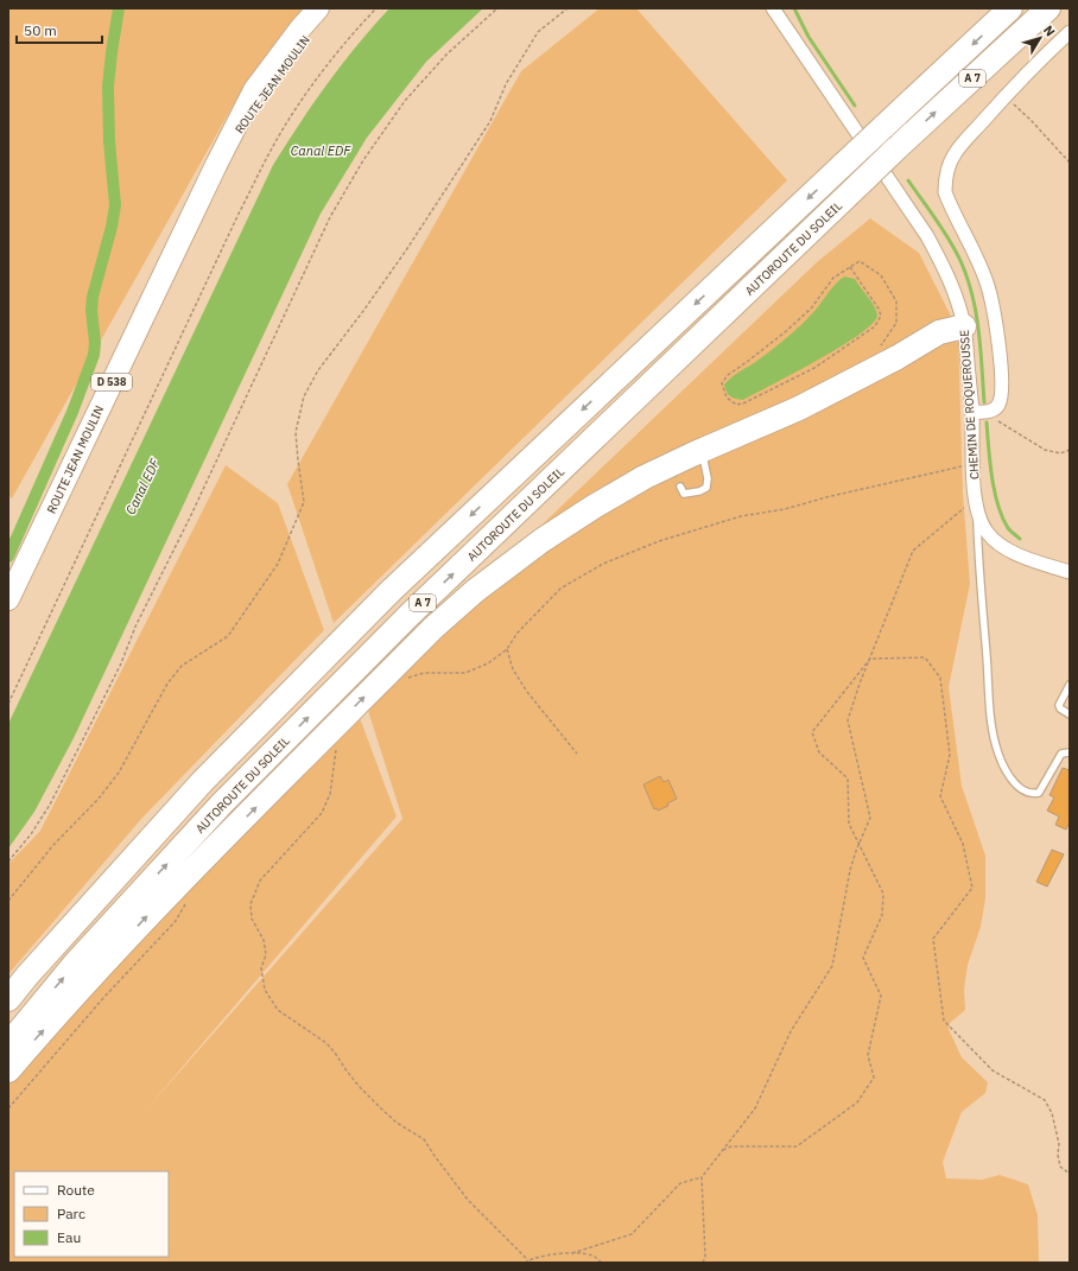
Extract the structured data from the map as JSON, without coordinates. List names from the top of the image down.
{
  "streets": {
    "highway": ["A 7", "AUTOROUTE DU SOLEIL"],
    "main road": ["ROUTE JEAN MOULIN", "D 538"],
    "street": ["CHEMIN DE ROQUEROUSSE"]
  },
  "water": ["Canal EDF"],
  "legend": ["Route", "Parc", "Eau"],
  "scale_bar": "50 m",
  "north": "top right"
}
